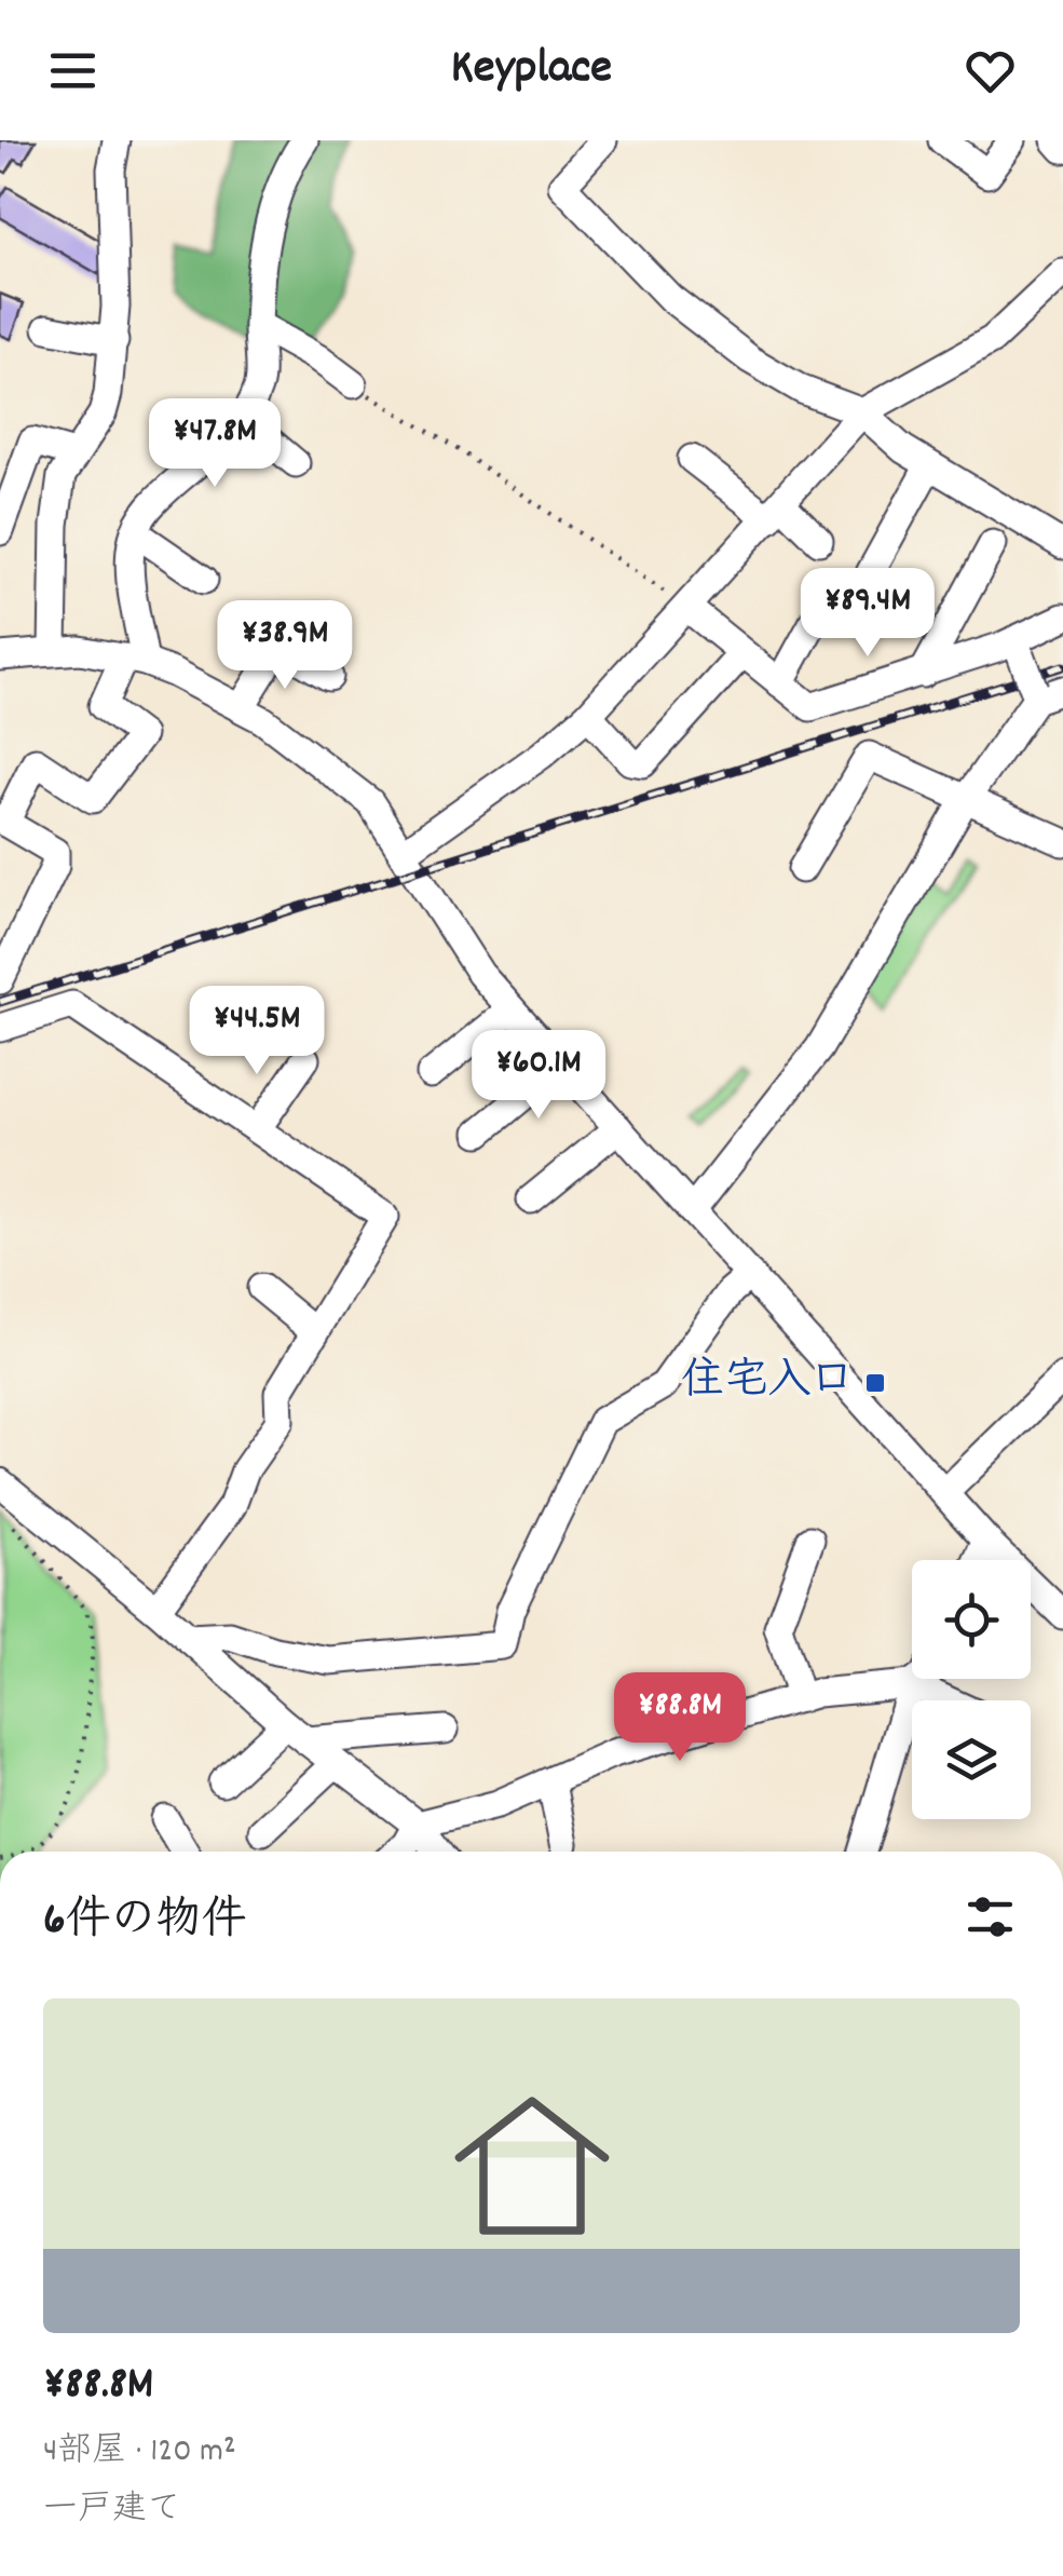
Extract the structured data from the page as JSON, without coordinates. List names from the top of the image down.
{
  "places": {
    "transit": ["住宅入口"]
  },
  "page": {
    "header": "Keyplace",
    "price": [
      "¥47.8M",
      "¥89.4M",
      "¥38.9M",
      "¥44.5M",
      "¥60.1M",
      "¥88.8M"
    ],
    "heading": "6件の物件",
    "list": [
      {
        "name": "¥88.8M",
        "note": "4部屋 · 120 m² · 一戸建て"
      }
    ]
  }
}
